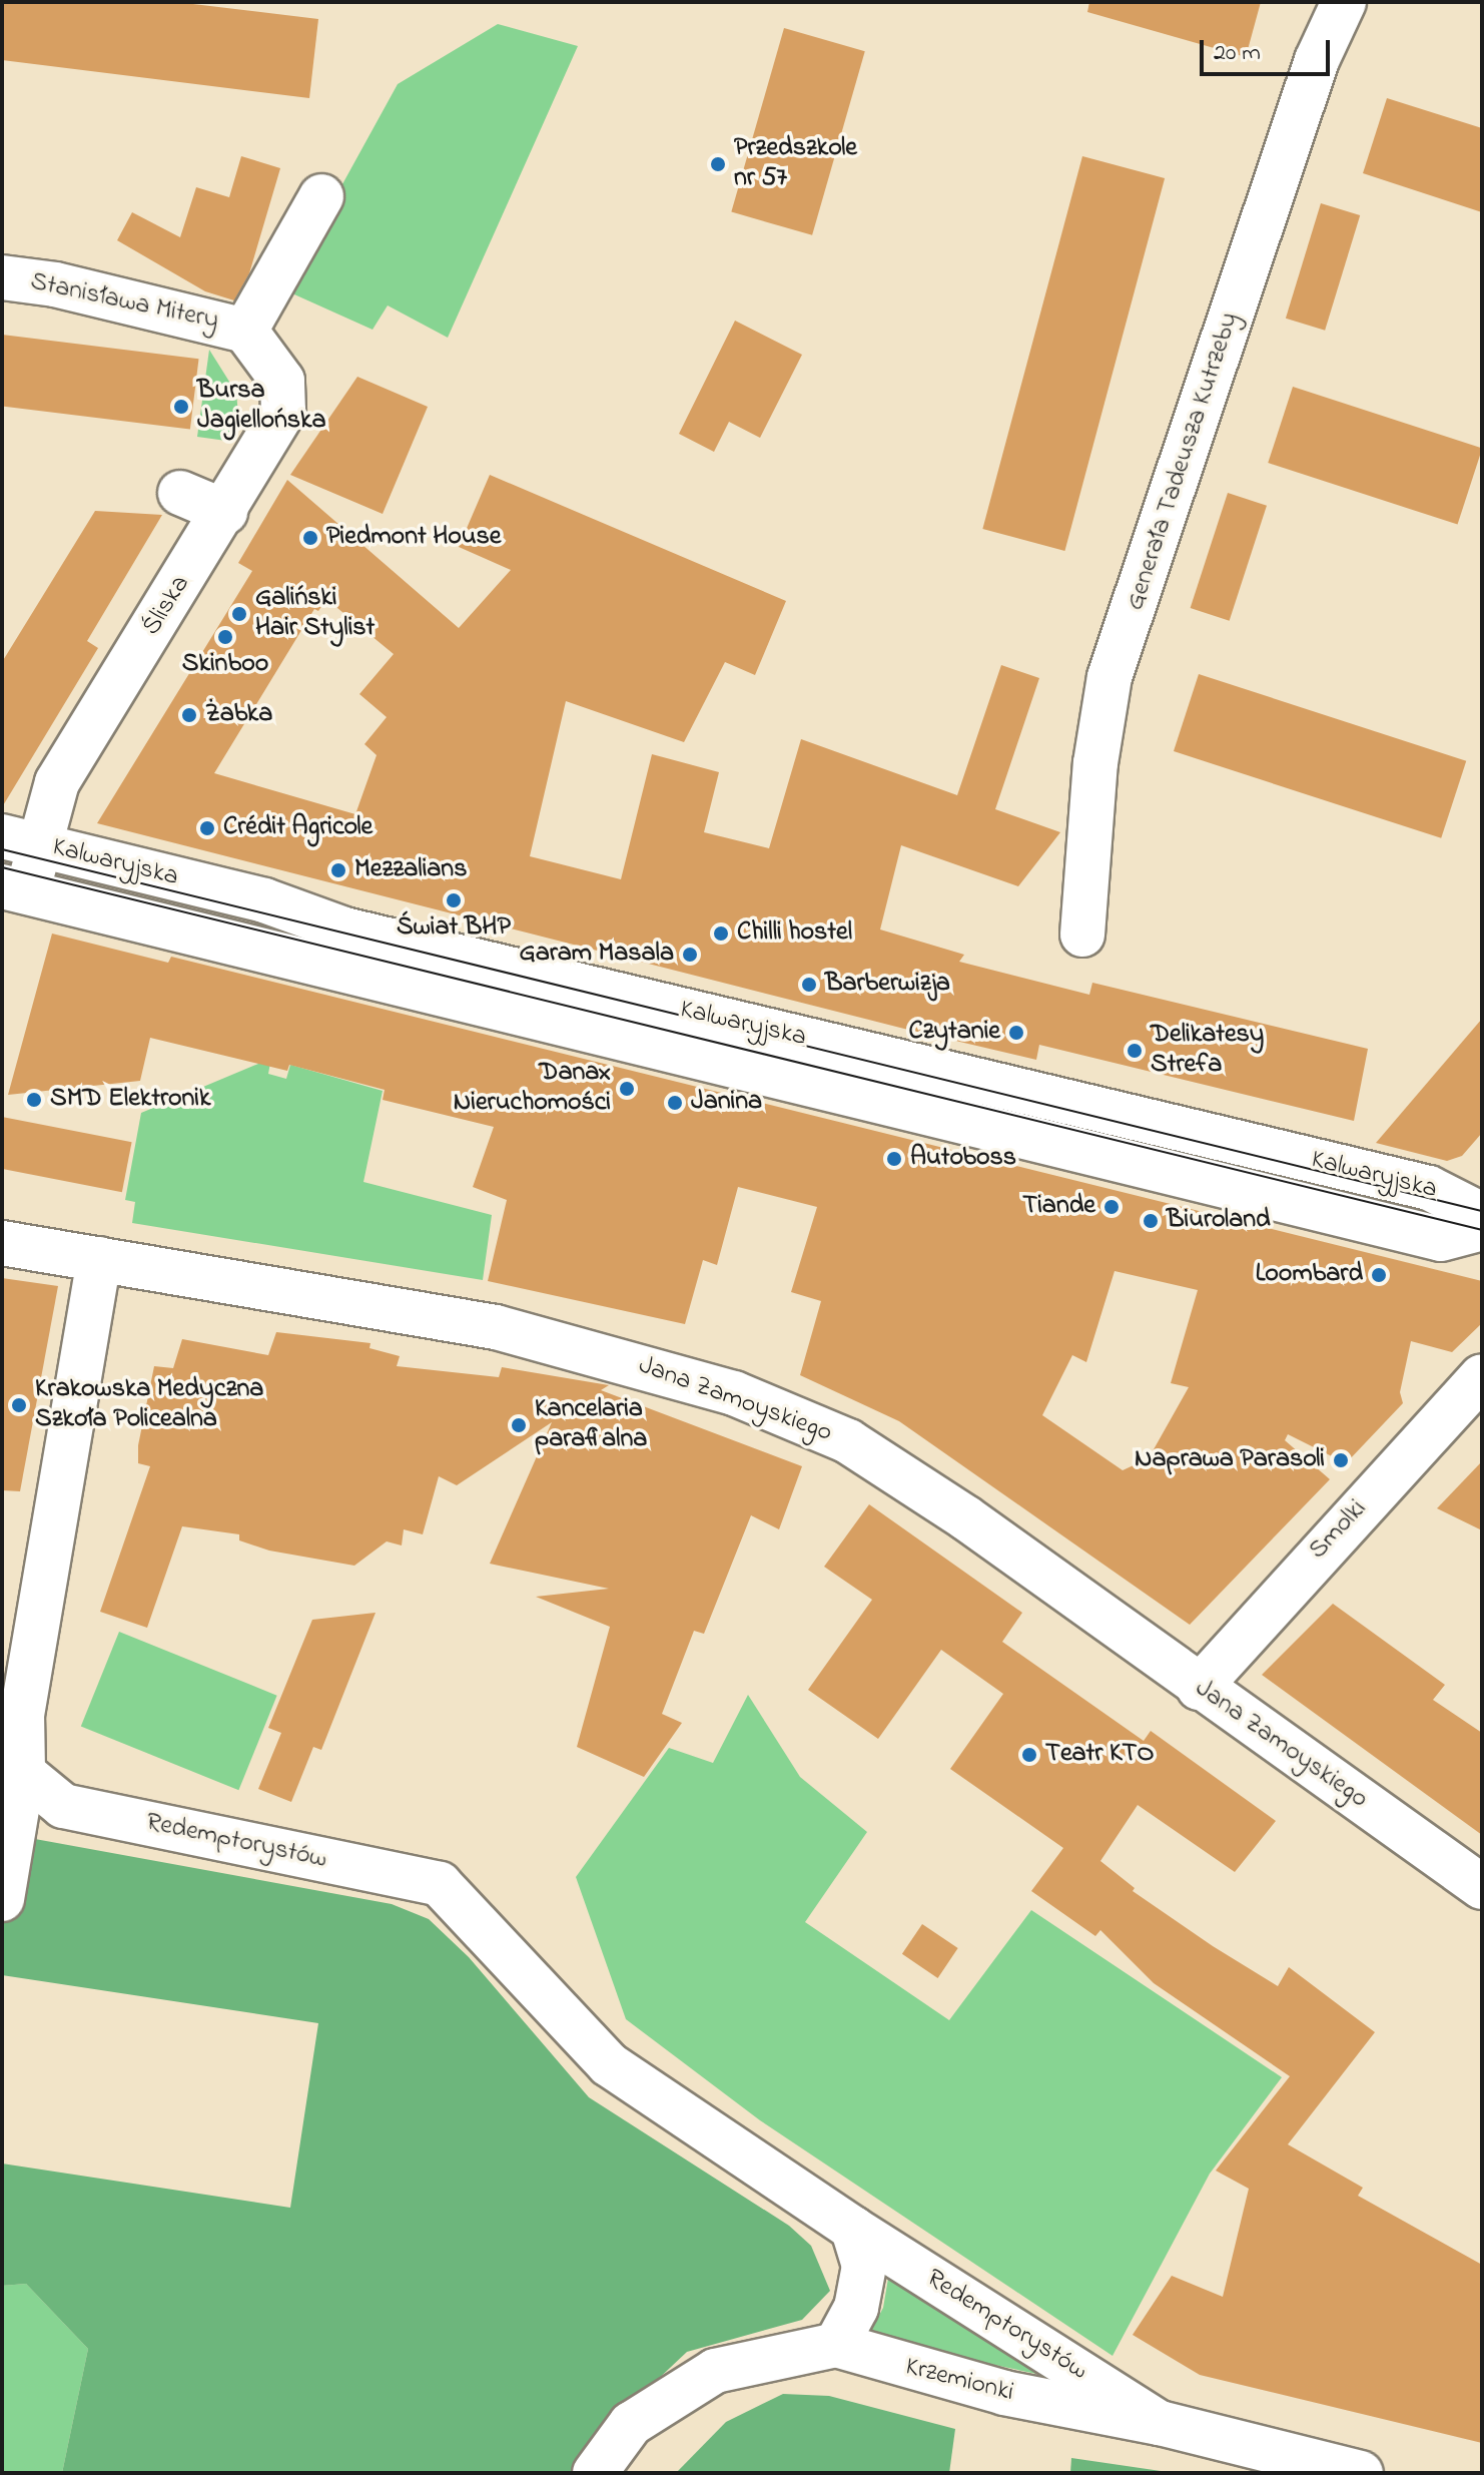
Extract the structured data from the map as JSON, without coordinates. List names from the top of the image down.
{
  "streets": {
    "street": [
      "Stanisława Mitery",
      "Generała Tadeusza Kutrzeby",
      "Śliska",
      "Kalwaryjska",
      "Jana Zamoyskiego",
      "Smolki",
      "Redemptorystów",
      "Krzemionki"
    ]
  },
  "crossings": [
    ["Stanisława Mitery", "Śliska"],
    ["Śliska", "Kalwaryjska"],
    ["Jana Zamoyskiego", "Smolki"],
    ["Redemptorystów", "Krzemionki"]
  ],
  "places": [
    "Przedszkole nr 57",
    "Bursa Jagiellońska",
    "Piedmont House",
    "Galiński Hair Stylist",
    "Skinboo",
    "Żabka",
    "Crédit Agricole",
    "Mezzalians",
    "Świat BHP",
    "Chilli hostel",
    "Garam Masala",
    "Barberwizja",
    "Czytanie",
    "Delikatesy Strefa",
    "Danax Nieruchomości",
    "SMD Elektronik",
    "Janina",
    "Autoboss",
    "Tiande",
    "Biuroland",
    "Loombard",
    "Krakowska Medyczna Szkoła Policealna",
    "Kancelaria parafialna",
    "Naprawa Parasoli",
    "Teatr KTO"
  ],
  "scale_bar": "20 m"
}
